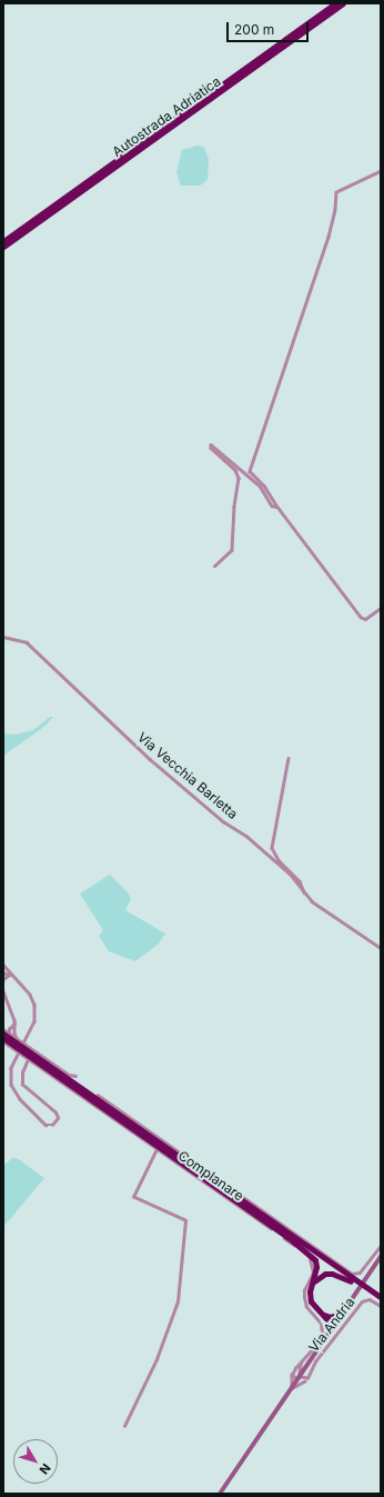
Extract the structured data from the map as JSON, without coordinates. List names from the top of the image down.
{
  "streets": {
    "highway": ["Autostrada Adriatica"],
    "street": ["Via Vecchia Barletta", "Complanare", "Via Andria"]
  },
  "scale_bar": "200 m",
  "north": "bottom right"
}
